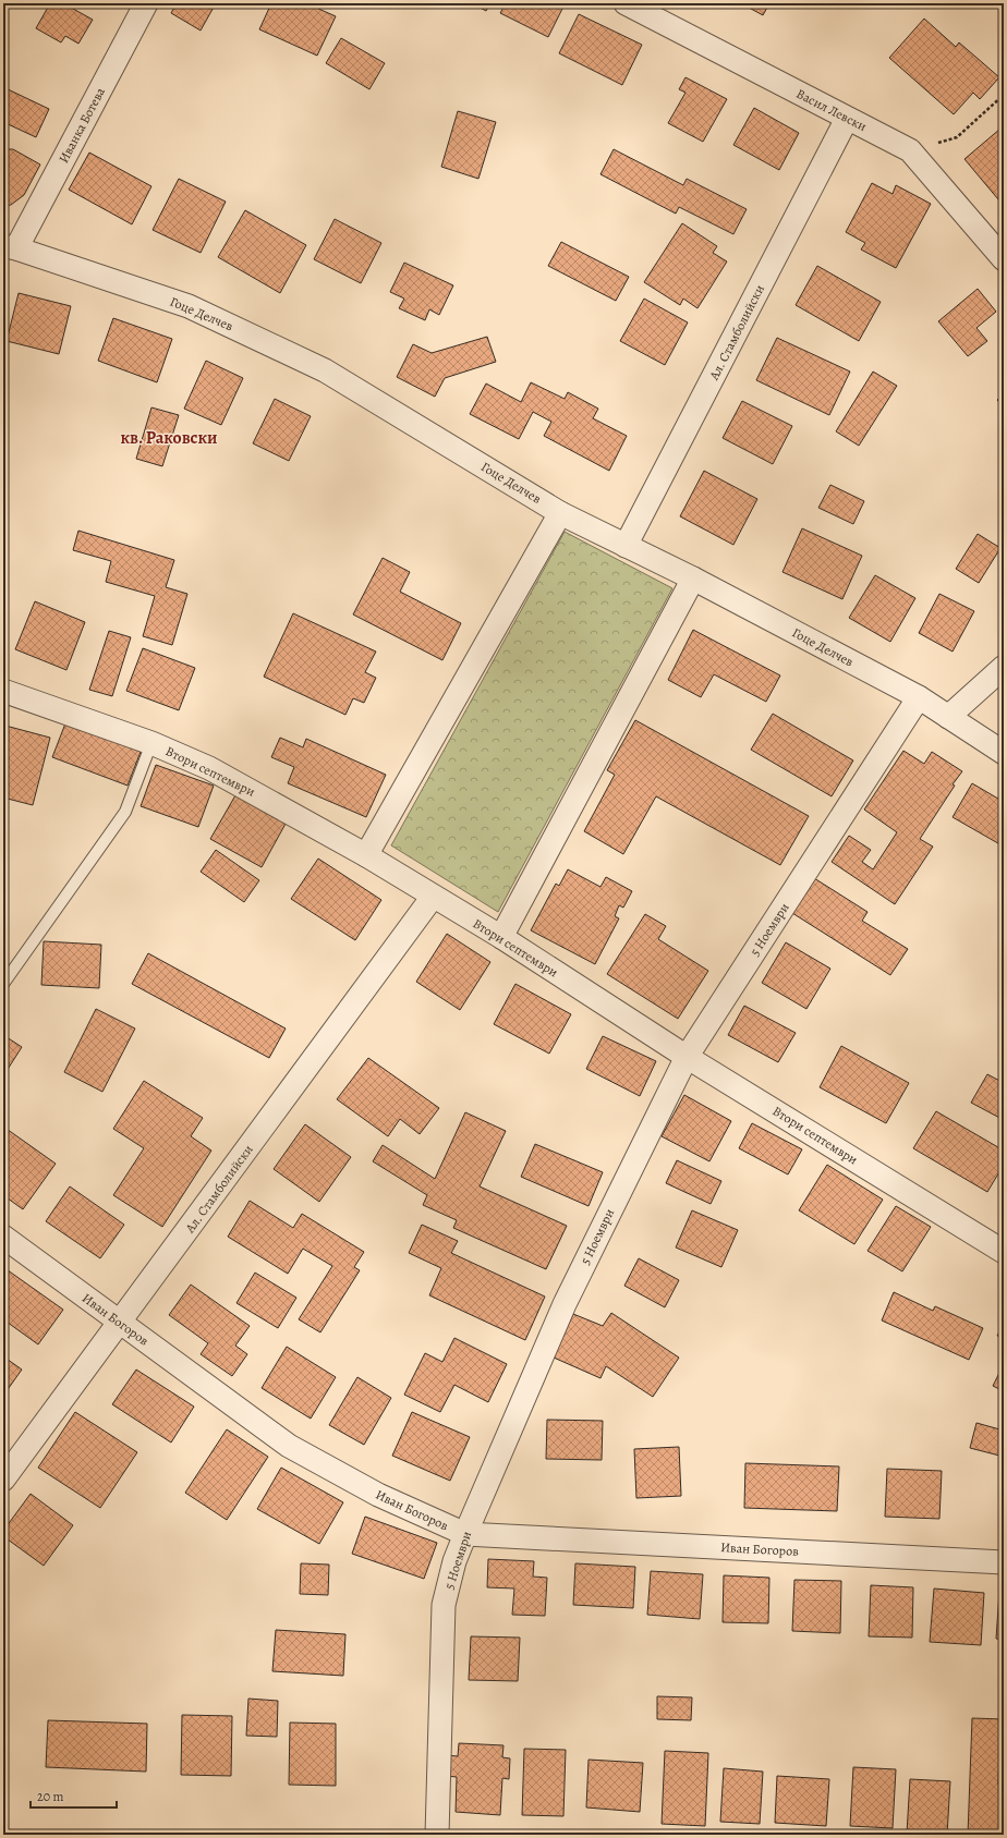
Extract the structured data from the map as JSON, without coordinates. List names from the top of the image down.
{
  "streets": {
    "street": [
      "Васил Левски",
      "Иванка Ботева",
      "Гоце Делчев",
      "Ал. Стамболийски",
      "Втори септември",
      "5 Ноември",
      "Иван Богоров"
    ]
  },
  "crossings": [
    ["Васил Левски", "Ал. Стамболийски"],
    ["Иванка Ботева", "Гоце Делчев"],
    ["Гоце Делчев", "Ал. Стамболийски"],
    ["Гоце Делчев", "5 Ноември"],
    ["Ал. Стамболийски", "Втори септември"],
    ["Ал. Стамболийски", "Иван Богоров"],
    ["Втори септември", "5 Ноември"],
    ["5 Ноември", "Иван Богоров"]
  ],
  "districts": ["кв. Раковски"],
  "scale_bar": "20 m"
}
